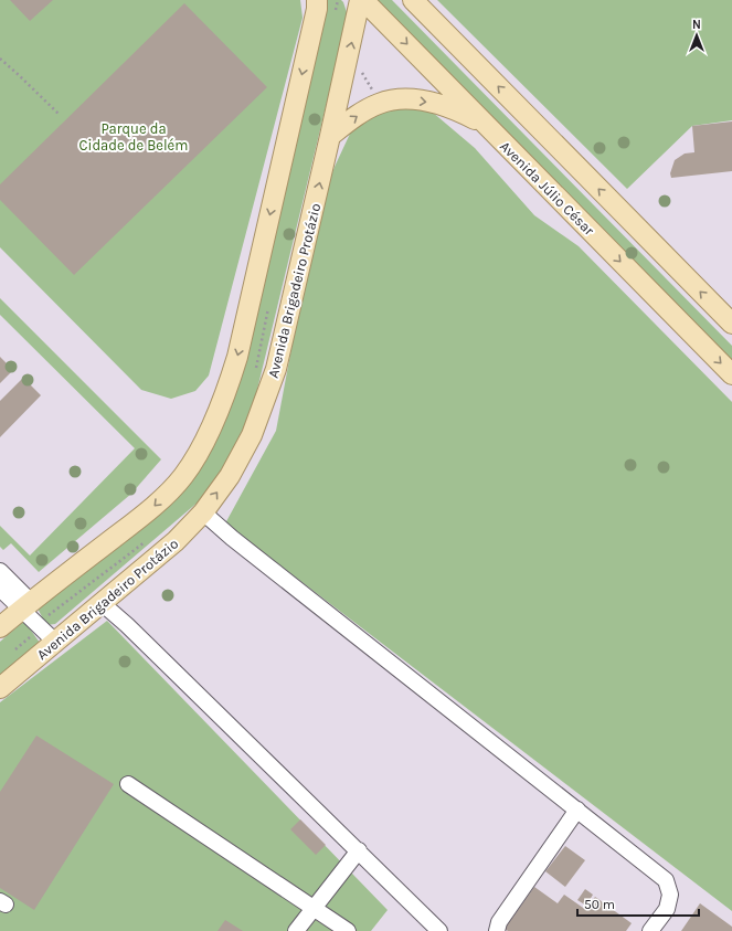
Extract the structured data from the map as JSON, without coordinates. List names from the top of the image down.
{
  "streets": {
    "main road": ["Avenida Júlio César", "Avenida Brigadeiro Protázio"]
  },
  "parks": ["Parque da Cidade de Belém"],
  "scale_bar": "50 m",
  "north": "top"
}
